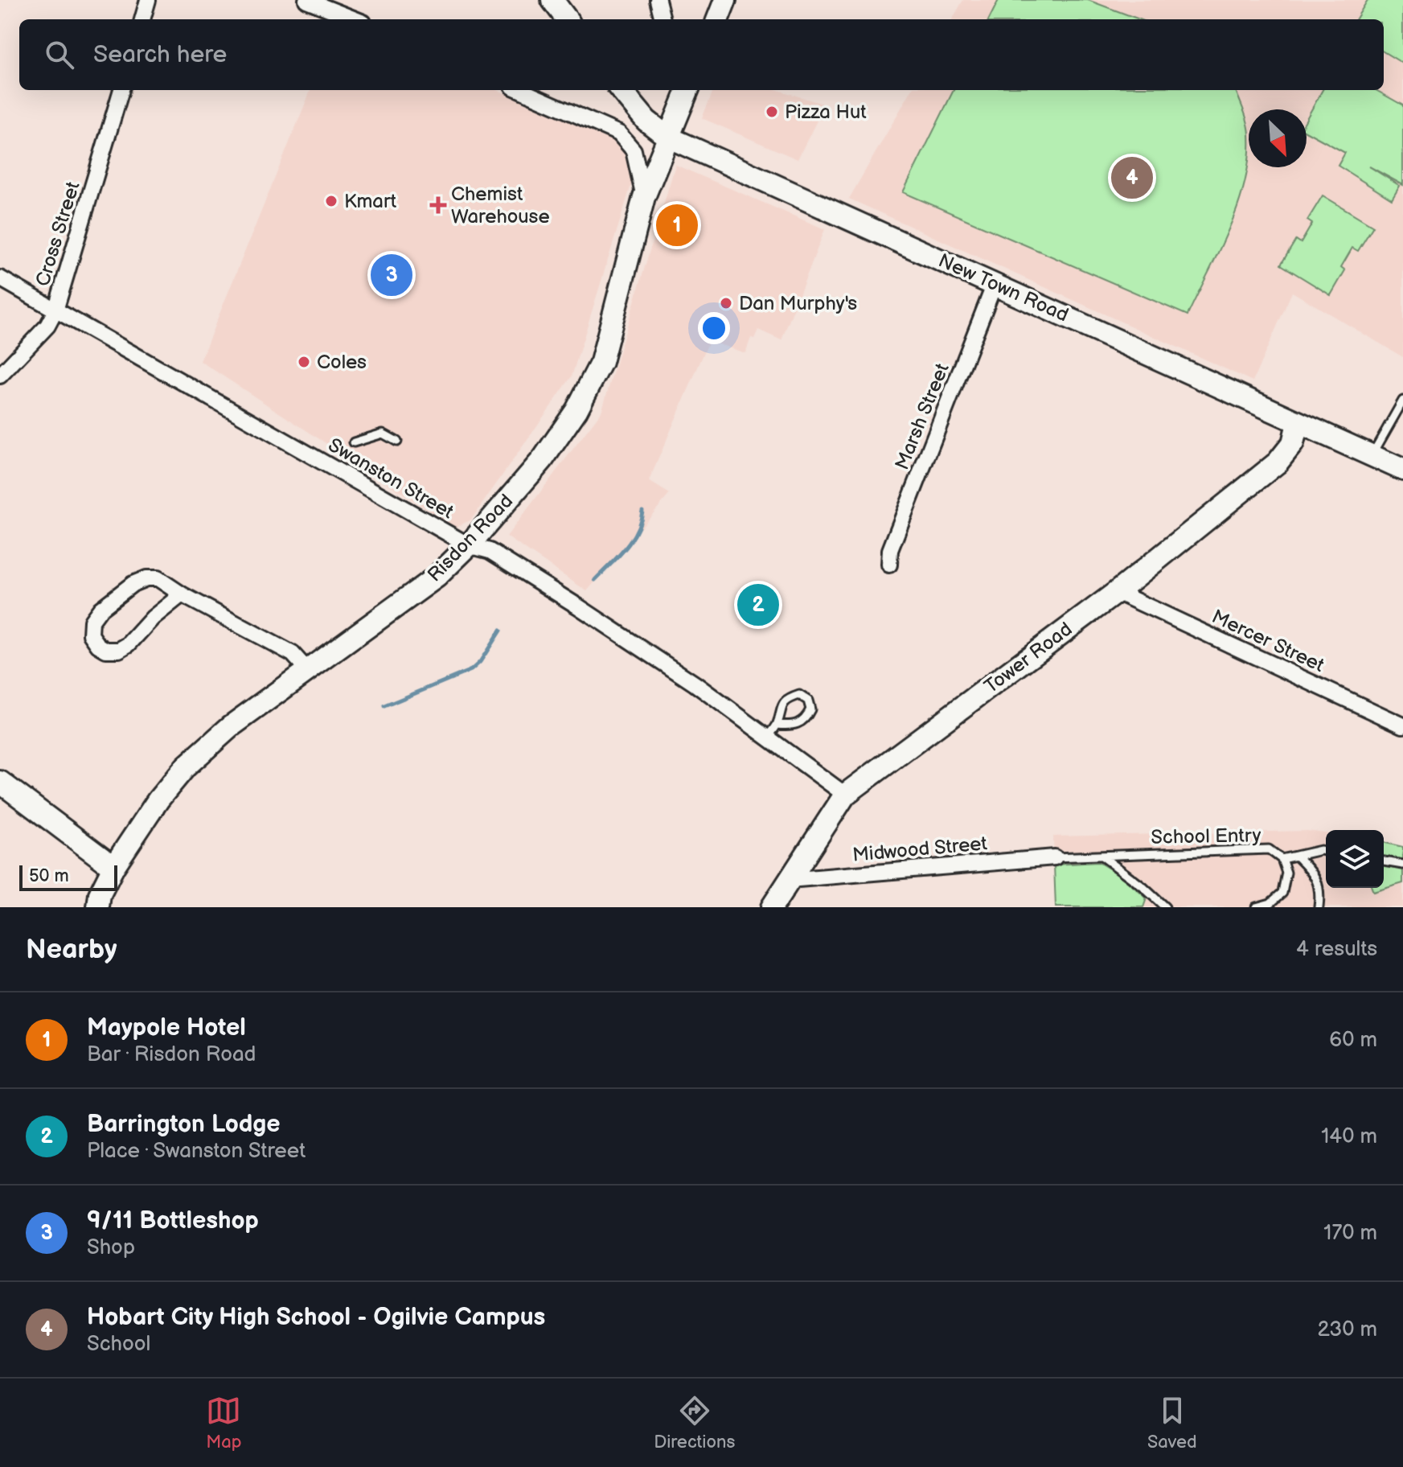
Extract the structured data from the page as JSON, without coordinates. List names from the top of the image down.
{
  "streets": {
    "street": [
      "Cross Street",
      "New Town Road",
      "Marsh Street",
      "Swanston Street",
      "Risdon Road",
      "Mercer Street",
      "Tower Road",
      "Midwood Street"
    ],
    "lane": ["School Entry"]
  },
  "crossings": [
    ["Cross Street", "Swanston Street"],
    ["New Town Road", "Marsh Street"],
    ["New Town Road", "Risdon Road"],
    ["New Town Road", "Tower Road"],
    ["Swanston Street", "Risdon Road"],
    ["Swanston Street", "Tower Road"],
    ["Mercer Street", "Tower Road"],
    ["Tower Road", "Midwood Street"],
    ["School Entry", "Midwood Street"]
  ],
  "places": {
    "other": [
      "Pizza Hut",
      "Kmart",
      "Dan Murphy's",
      "Coles"
    ],
    "health": ["Chemist Warehouse"]
  },
  "scale_bar": "50 m",
  "north": "bottom right",
  "page": {
    "search": "Search here",
    "pins": [
      "4",
      "1",
      "3",
      "2"
    ],
    "scale": "50 m",
    "heading": ["Nearby", "4 results"],
    "list": [
      {
        "mark": "1",
        "name": "Maypole Hotel",
        "note": "Bar · Risdon Road",
        "value": "60 m"
      },
      {
        "mark": "2",
        "name": "Barrington Lodge",
        "note": "Place · Swanston Street",
        "value": "140 m"
      },
      {
        "mark": "3",
        "name": "9/11 Bottleshop",
        "note": "Shop",
        "value": "170 m"
      },
      {
        "mark": "4",
        "name": "Hobart City High School - Ogilvie Campus",
        "note": "School",
        "value": "230 m"
      }
    ],
    "nav": ["Map", "Directions", "Saved"]
  }
}
